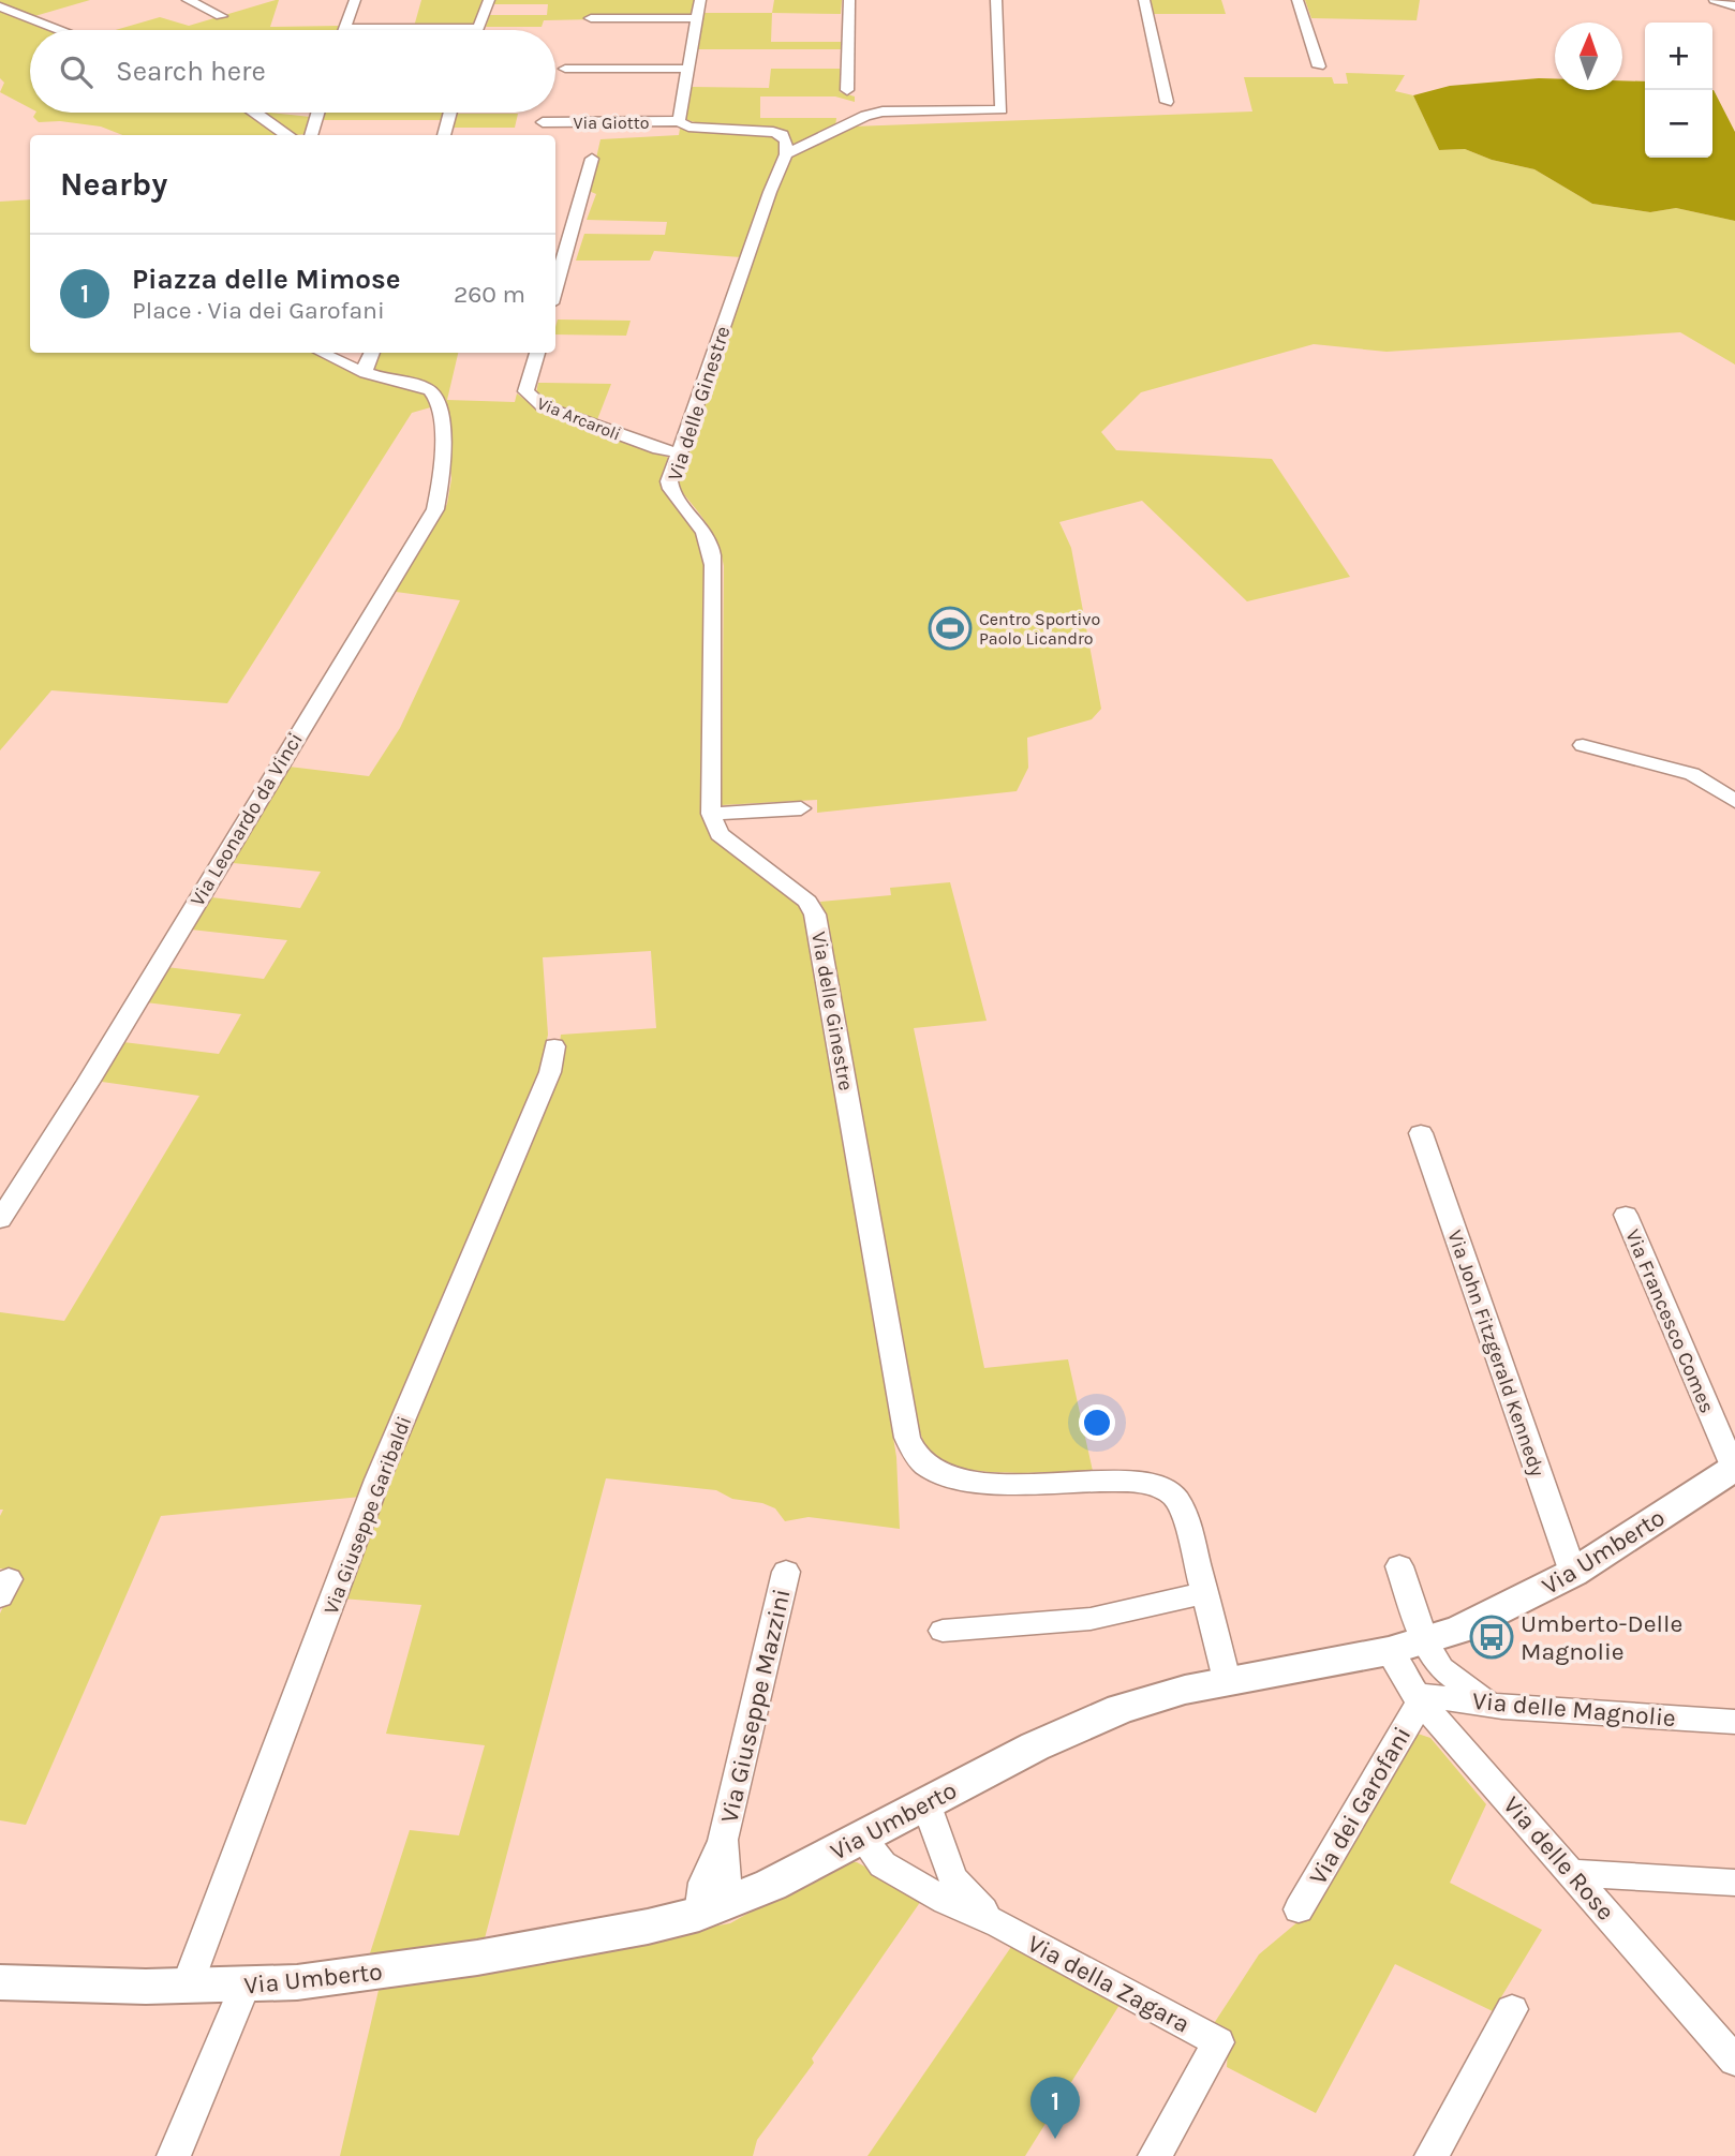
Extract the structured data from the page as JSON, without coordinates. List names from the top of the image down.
{
  "streets": {
    "main road": ["Via Umberto"],
    "street": [
      "Via Giotto",
      "Via delle Ginestre",
      "Via Arcaroli",
      "Via Leonardo da Vinci",
      "Via Francesco Comes",
      "Via John Fitzgerald Kennedy",
      "Via Giuseppe Garibaldi",
      "Via Giuseppe Mazzini",
      "Via delle Magnolie",
      "Via dei Garofani",
      "Via delle Rose",
      "Via della Zagara"
    ]
  },
  "crossings": [
    ["Via delle Ginestre", "Via Arcaroli"],
    ["Via delle Ginestre", "Via Umberto"],
    ["Via Francesco Comes", "Via Umberto"],
    ["Via John Fitzgerald Kennedy", "Via Umberto"],
    ["Via Giuseppe Garibaldi", "Via Umberto"],
    ["Via Umberto", "Via Giuseppe Mazzini"],
    ["Via Umberto", "Via delle Rose"],
    ["Via delle Magnolie", "Via dei Garofani"],
    ["Via delle Magnolie", "Via delle Rose"],
    ["Via dei Garofani", "Via delle Rose"]
  ],
  "places": {
    "sports": ["Centro Sportivo Paolo Licandro"],
    "bus stop": ["Umberto-Delle Magnolie"]
  },
  "north": "top",
  "page": {
    "map_buttons": ["+", "−"],
    "search": "Search here",
    "heading": "Nearby",
    "list": [
      {
        "mark": "1",
        "name": "Piazza delle Mimose",
        "note": "Place · Via dei Garofani",
        "value": "260 m"
      }
    ],
    "pins": "1"
  }
}
